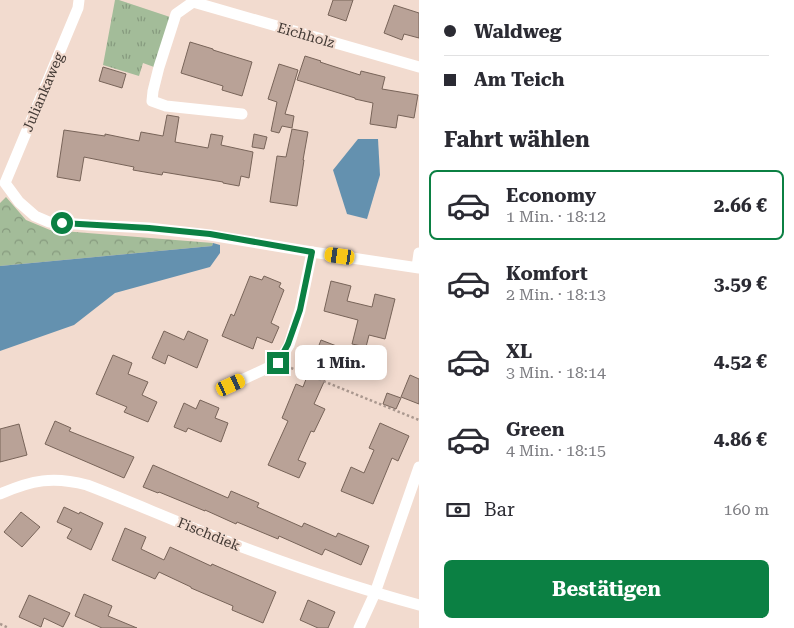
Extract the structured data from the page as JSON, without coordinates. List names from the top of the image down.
{
  "streets": {
    "street": ["Eichholz", "Juliankaweg", "Fischdiek"]
  },
  "page": {
    "banner": ["Waldweg", "Am Teich"],
    "heading": "Fahrt wählen",
    "list": [
      {
        "name": "Economy",
        "note": "1 Min. · 18:12",
        "value": "2.66 €"
      },
      {
        "name": "Komfort",
        "note": "2 Min. · 18:13",
        "value": "3.59 €"
      },
      {
        "name": "XL",
        "note": "3 Min. · 18:14",
        "value": "4.52 €"
      },
      {
        "name": "Green",
        "note": "4 Min. · 18:15",
        "value": "4.86 €"
      }
    ],
    "bubble": "1 Min.",
    "pay": ["Bar", "160 m"],
    "buttons": "Bestätigen"
  }
}
